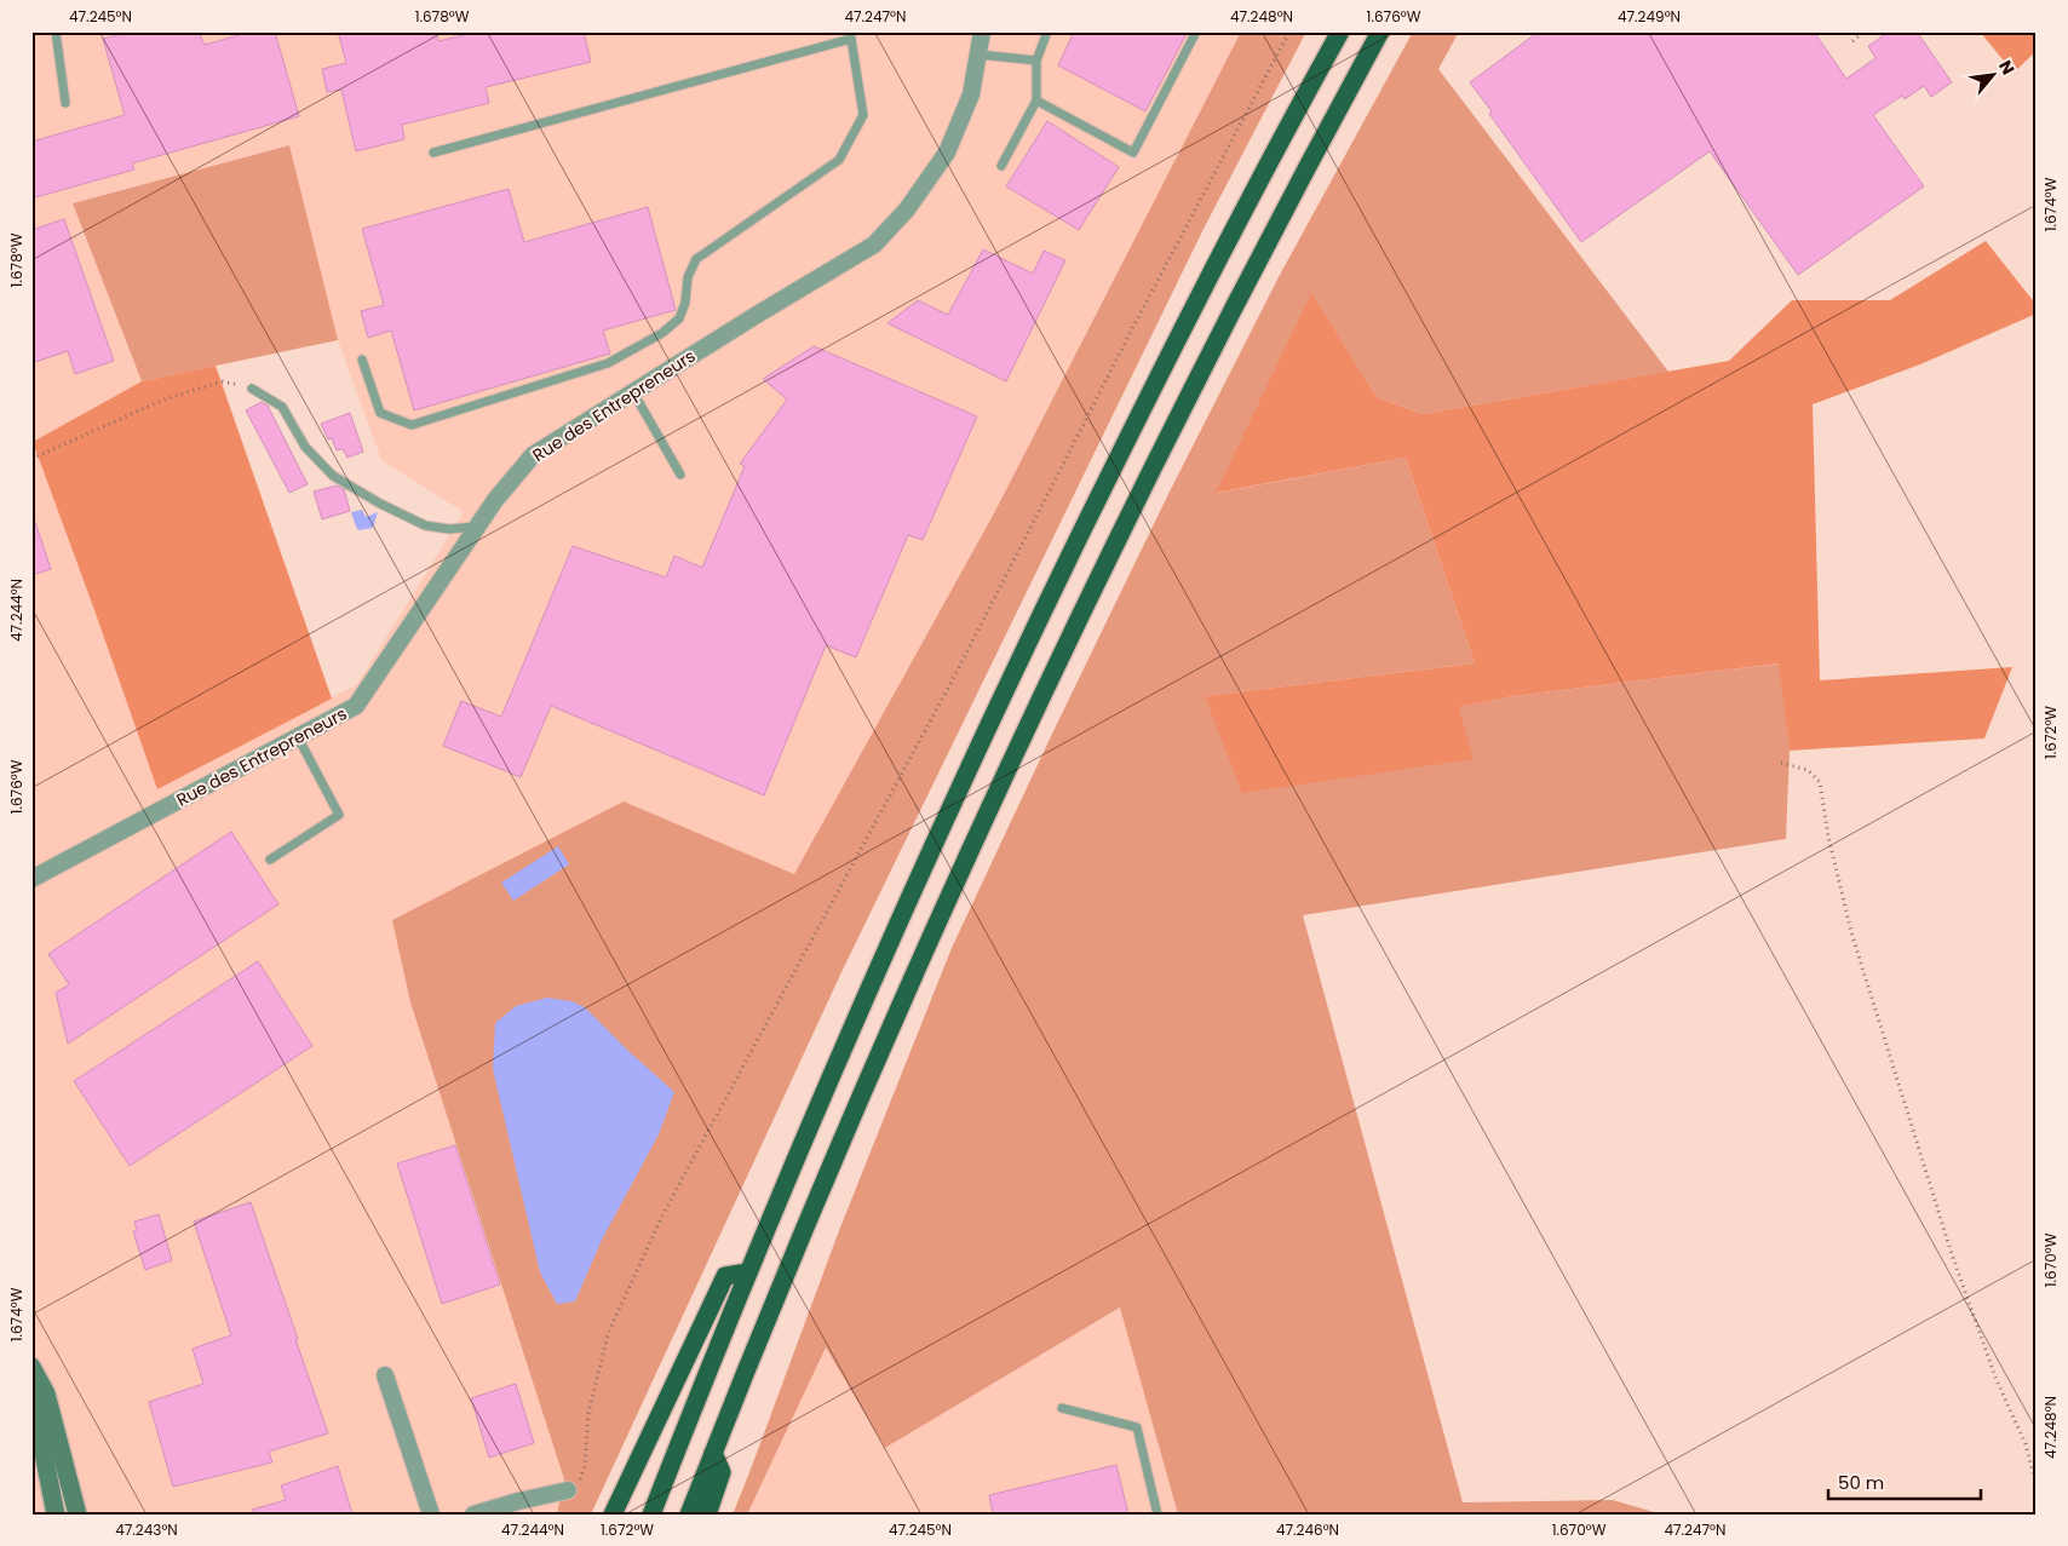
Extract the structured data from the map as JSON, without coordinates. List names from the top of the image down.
{
  "streets": {
    "street": ["Rue des Entrepreneurs"]
  },
  "scale_bar": "50 m",
  "north": "top right",
  "coordinates": [
    "47.245°N",
    "1.678°W",
    "47.247°N",
    "47.248°N",
    "1.676°W",
    "47.249°N",
    "1.674°W",
    "47.244°N",
    "1.672°W",
    "1.670°W",
    "47.243°N",
    "47.246°N"
  ]
}
